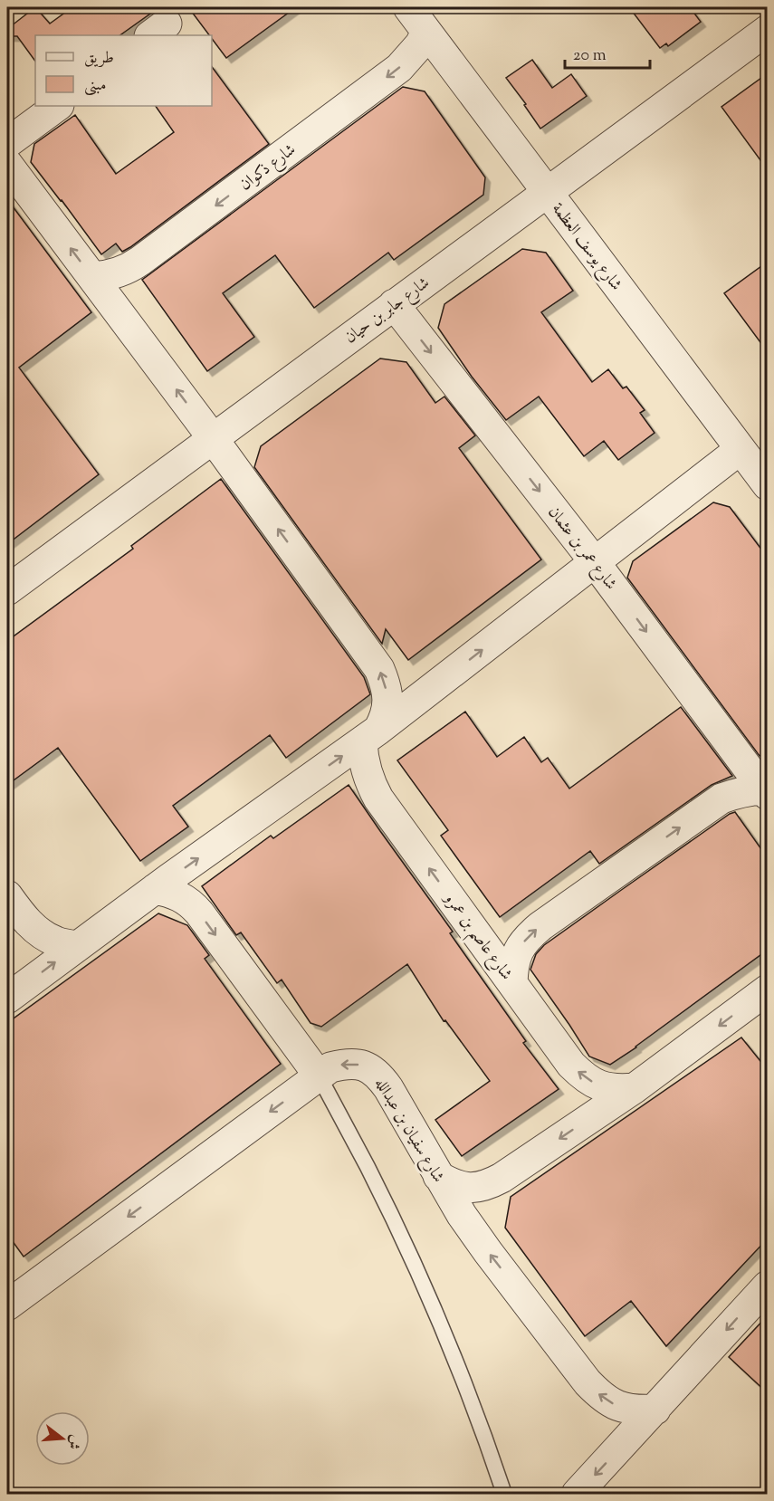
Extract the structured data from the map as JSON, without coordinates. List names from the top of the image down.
{
  "streets": {
    "street": [
      "شارع ذكوان",
      "شارع يوسف العظمة",
      "شارع جابر بن حيان",
      "شارع عمر بن عثمان",
      "شارع عاصم بن عمرو",
      "شارع سفيان بن عبدالله"
    ]
  },
  "crossings": [
    ["شارع ذكوان", "شارع يوسف العظمة"],
    ["شارع يوسف العظمة", "شارع جابر بن حيان"],
    ["شارع جابر بن حيان", "شارع عمر بن عثمان"]
  ],
  "one_way": ["شارع ذكوان"],
  "legend": ["طريق", "مبنى"],
  "scale_bar": "20 m",
  "north": "right"
}
